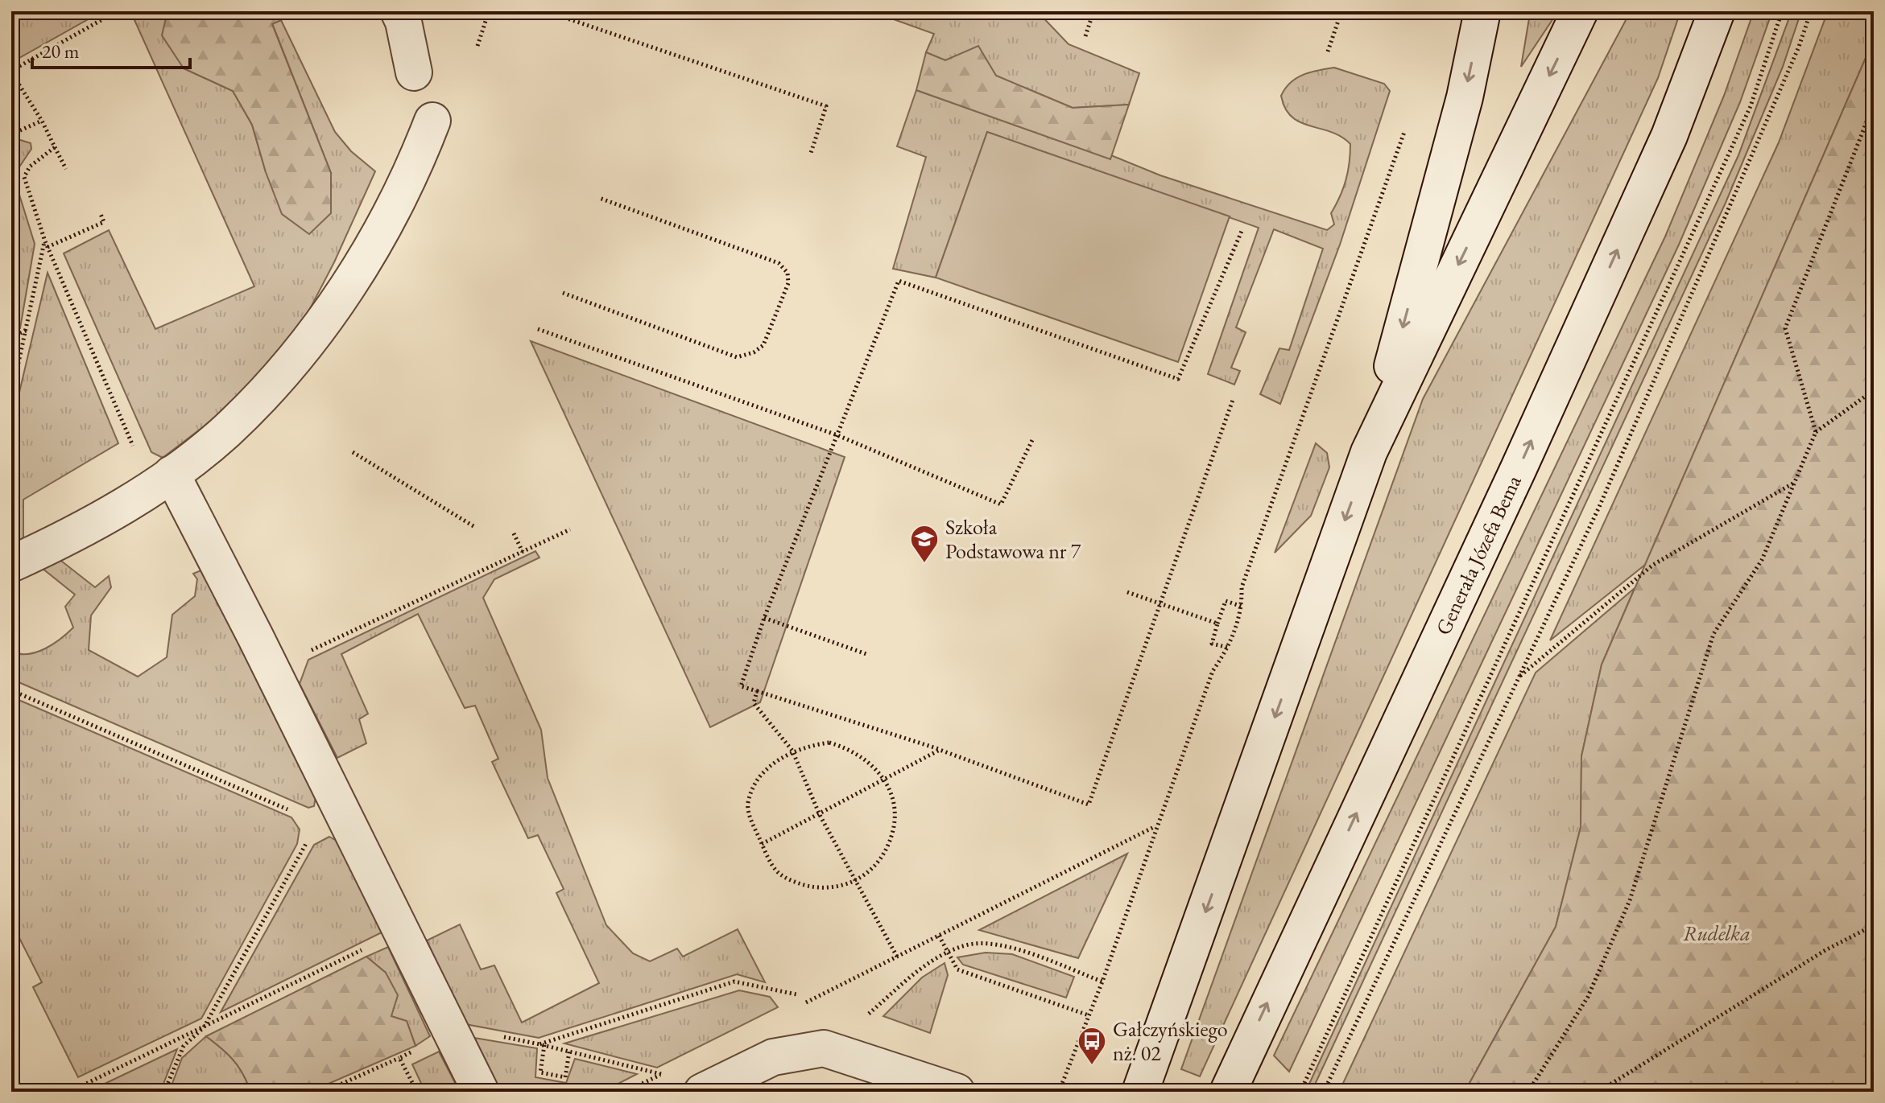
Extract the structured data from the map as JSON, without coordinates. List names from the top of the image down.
{
  "streets": {
    "main road": ["Generała Józefa Bema"]
  },
  "parks": ["Rudelka"],
  "places": {
    "school or university": ["Szkoła Podstawowa nr 7"],
    "bus stop": ["Gałczyńskiego nż. 02"]
  },
  "scale_bar": "20 m"
}
